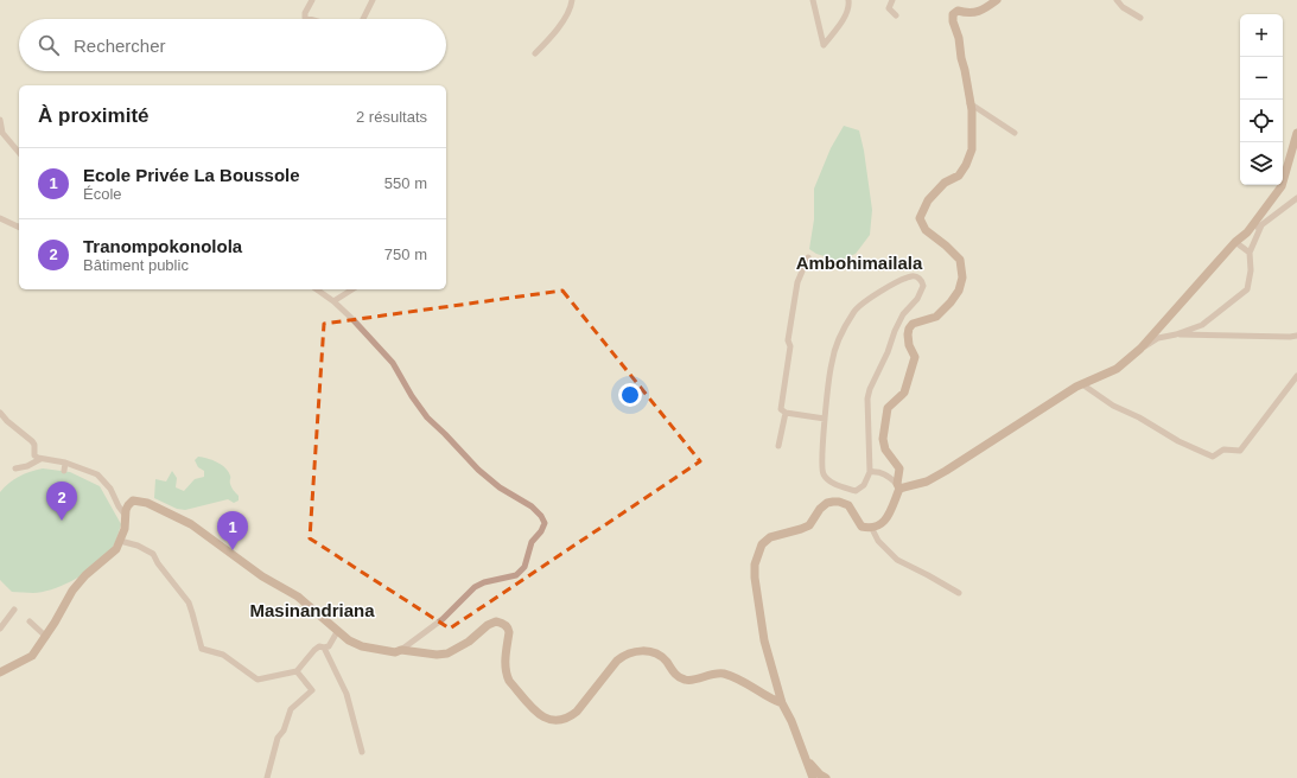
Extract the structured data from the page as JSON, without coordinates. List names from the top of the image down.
{
  "districts": ["Ambohimailala", "Masinandriana"],
  "page": {
    "map_buttons": ["+", "−"],
    "search": "Rechercher",
    "heading": ["À proximité", "2 résultats"],
    "list": [
      {
        "mark": "1",
        "name": "Ecole Privée La Boussole",
        "note": "École",
        "value": "550 m"
      },
      {
        "mark": "2",
        "name": "Tranompokonolola",
        "note": "Bâtiment public",
        "value": "750 m"
      }
    ],
    "pins": ["2", "1"]
  }
}
